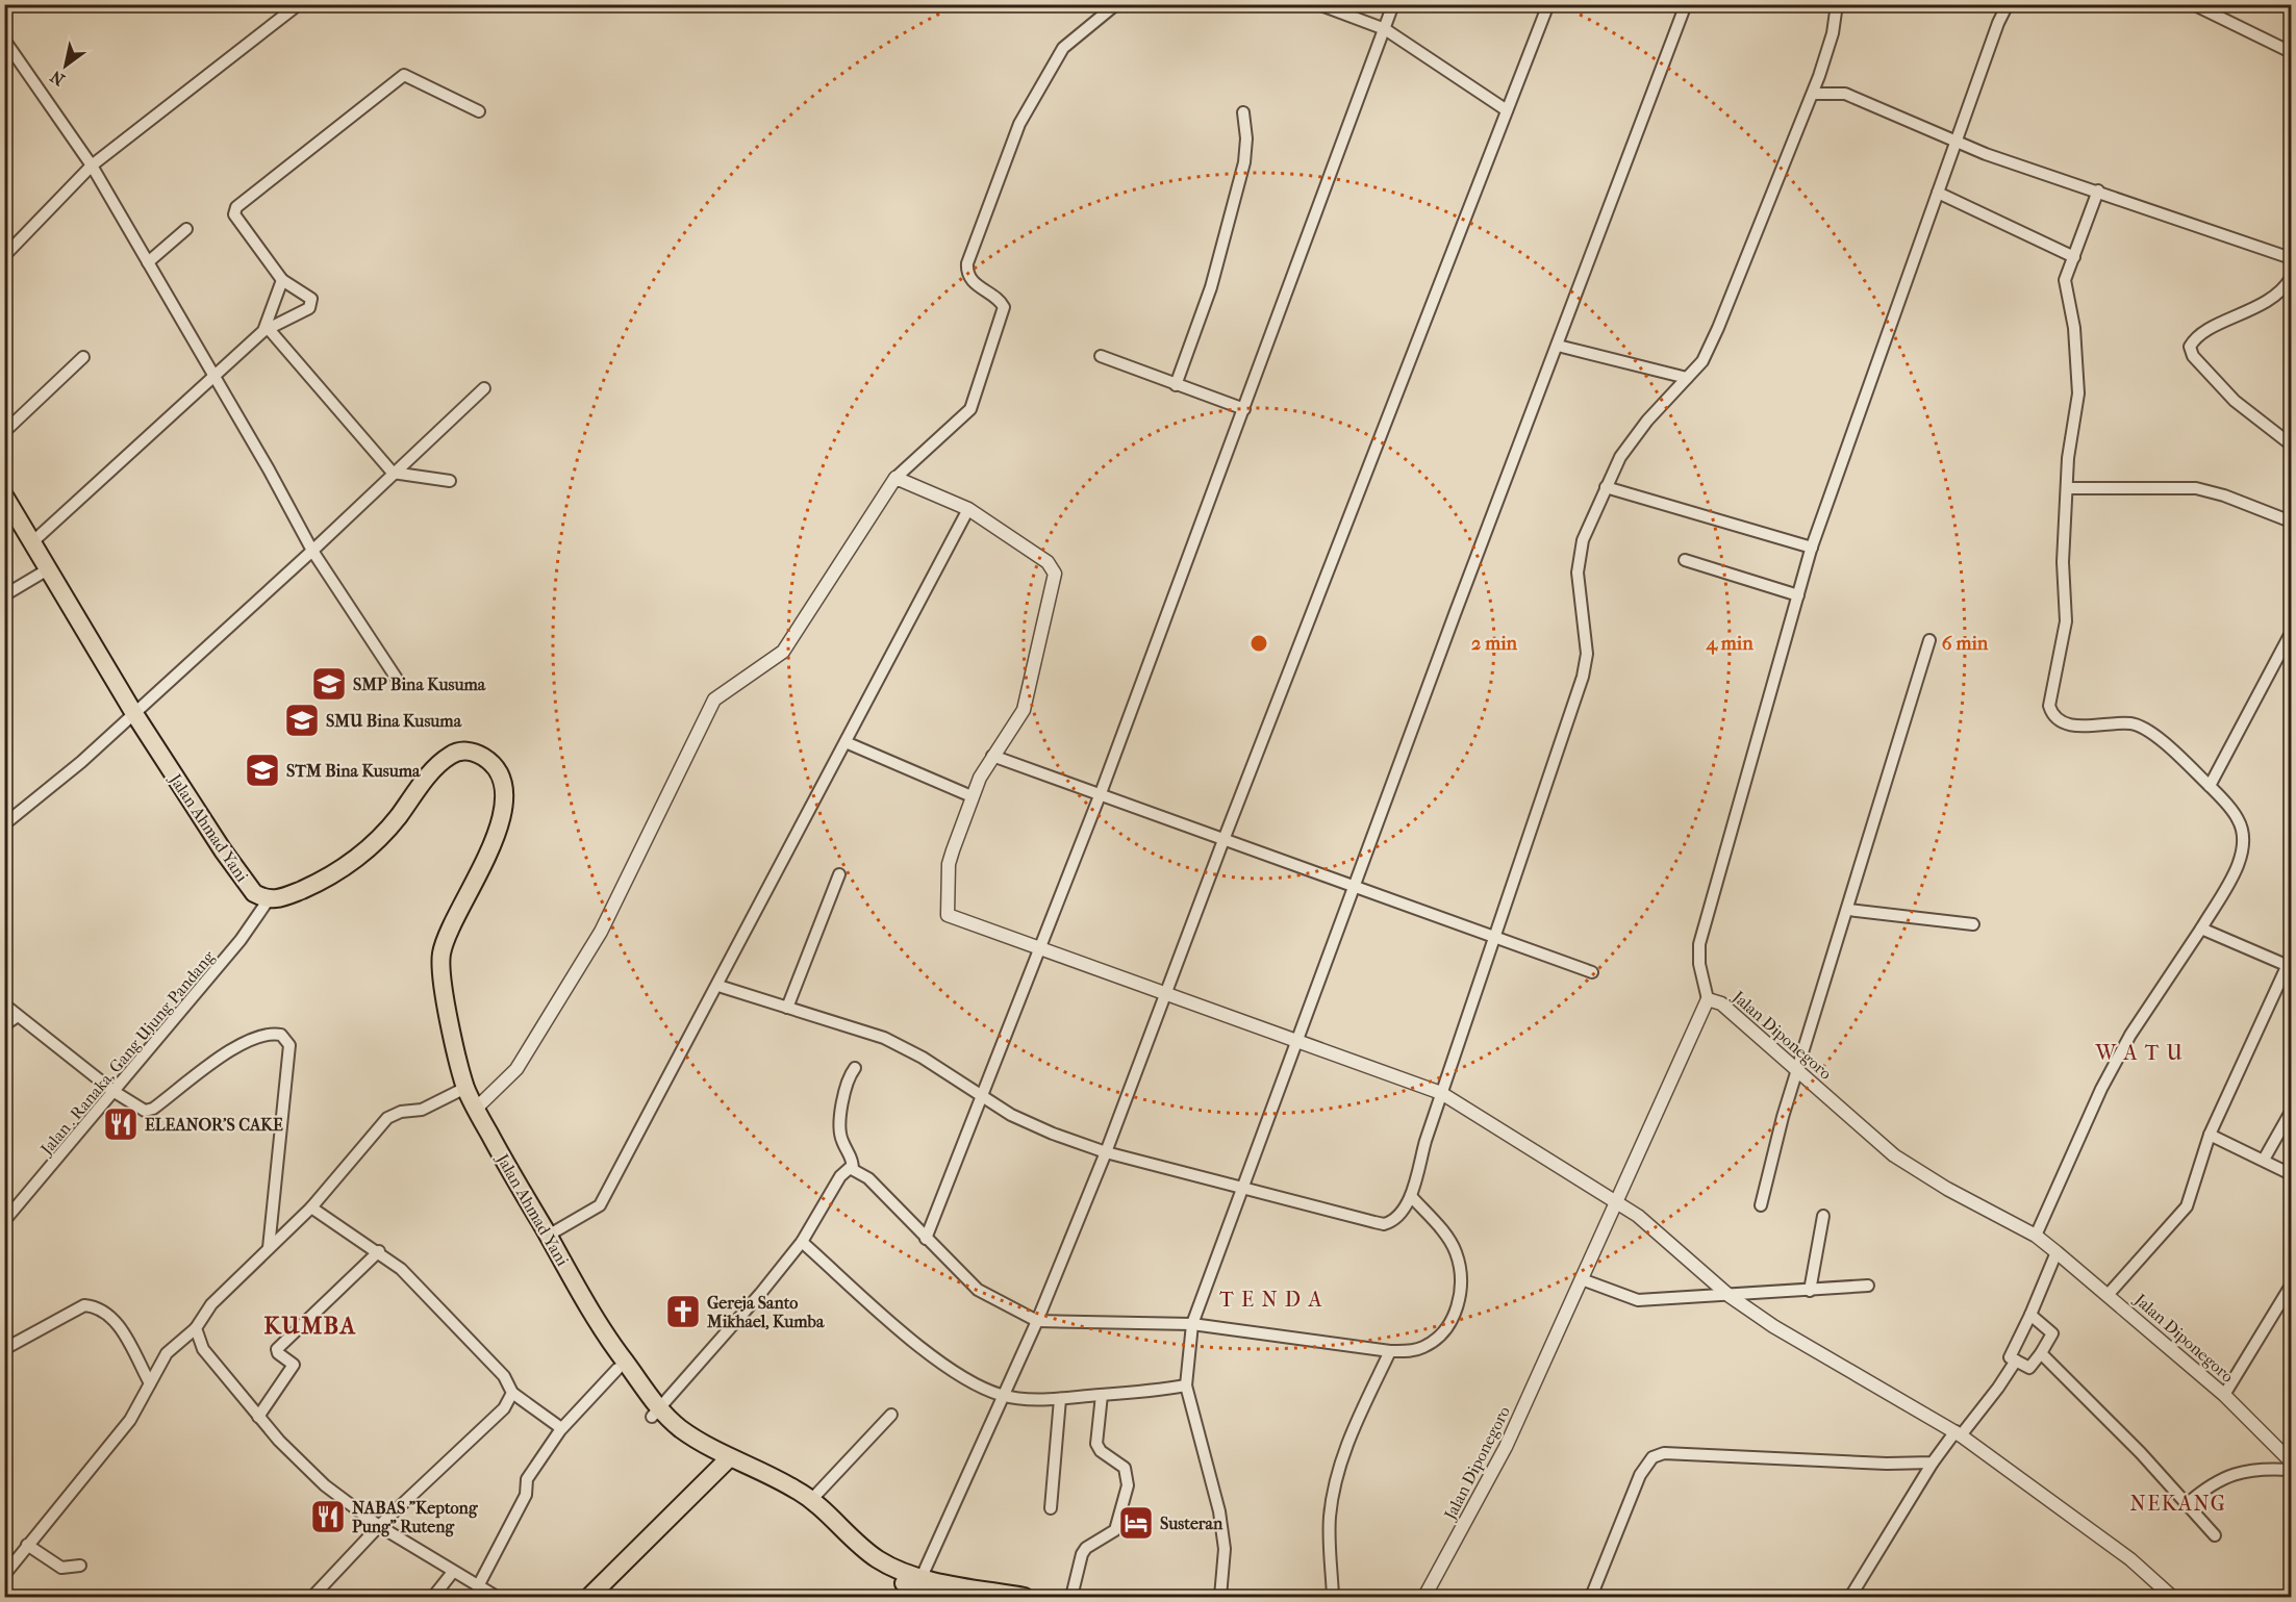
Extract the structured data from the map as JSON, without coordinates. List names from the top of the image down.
{
  "streets": {
    "highway": ["Jalan Ahmad Yani"],
    "street": ["Jalan Diponegoro", "Jalan . Ranaka, Gang Ujung Pandang"]
  },
  "crossings": [
    ["Jalan Ahmad Yani", "Jalan . Ranaka, Gang Ujung Pandang"]
  ],
  "districts": [
    "W A T U",
    "T E N D A",
    "KUMBA",
    "NEKANG"
  ],
  "places": {
    "school or university": ["SMP Bina Kusuma", "SMU Bina Kusuma", "STM Bina Kusuma"],
    "restaurant": ["ELEANOR'S CAKE", "NABAS \"Keptong Pung\" Ruteng"],
    "church": ["Gereja Santo Mikhael, Kumba"],
    "hotel": ["Susteran"]
  },
  "north": "bottom left",
  "rings": ["2 min", "4 min", "6 min"]
}
